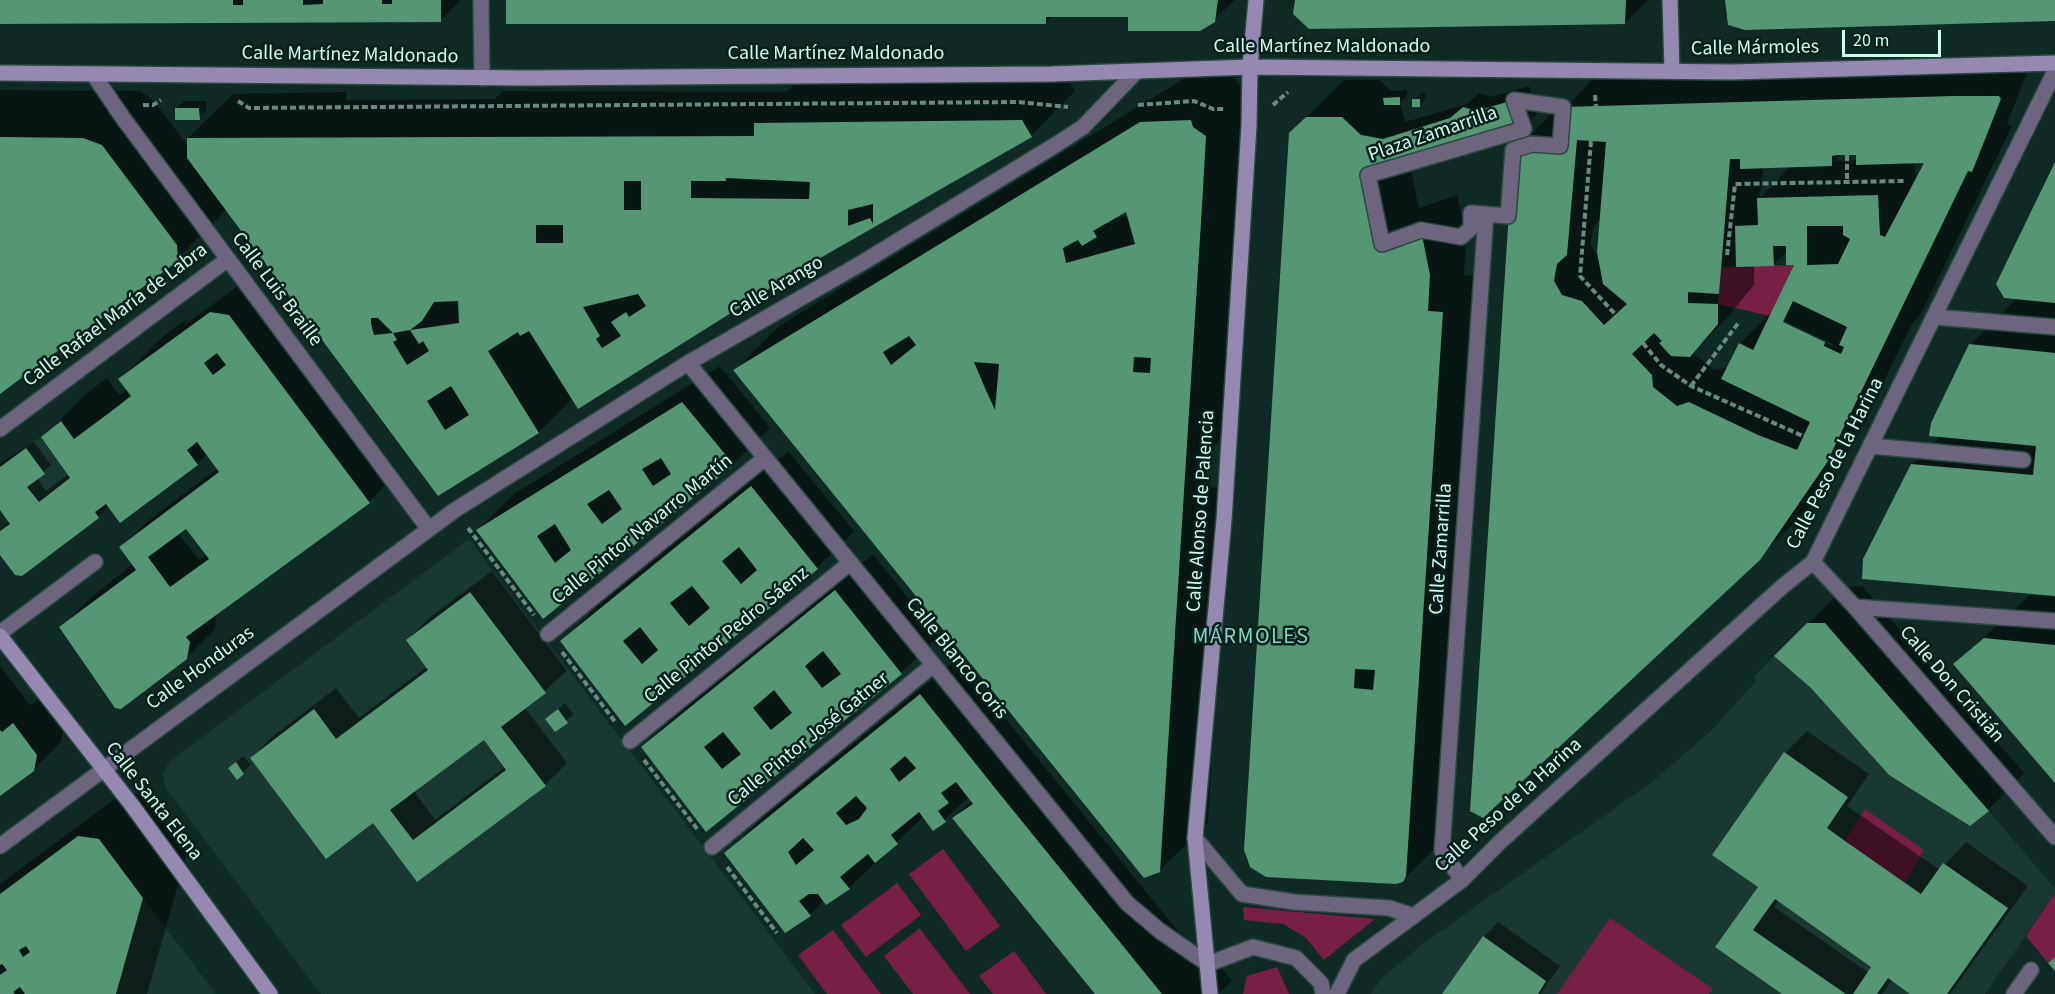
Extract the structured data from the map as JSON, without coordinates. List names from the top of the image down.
{
  "streets": {
    "main road": [
      "Calle Martínez Maldonado",
      "Calle Mármoles",
      "Calle Alonso de Palencia",
      "Calle Santa Elena"
    ],
    "street": [
      "Plaza Zamarrilla",
      "Calle Arango",
      "Calle Luis Braille",
      "Calle Rafael María de Labra",
      "Calle Peso de la Harina",
      "Calle Pintor Navarro Martín",
      "Calle Zamarrilla",
      "Calle Pintor Pedro Sáenz",
      "Calle Blanco Coris",
      "Calle Honduras",
      "Calle Don Cristián",
      "Calle Pintor José Gatner"
    ]
  },
  "crossings": [
    ["Calle Martínez Maldonado", "Calle Mármoles"],
    ["Calle Martínez Maldonado", "Calle Arango"],
    ["Calle Martínez Maldonado", "Calle Luis Braille"],
    ["Calle Martínez Maldonado", "Calle Alonso de Palencia"],
    ["Plaza Zamarrilla", "Calle Zamarrilla"],
    ["Calle Arango", "Calle Luis Braille"],
    ["Calle Arango", "Calle Blanco Coris"],
    ["Calle Arango", "Calle Honduras"],
    ["Calle Luis Braille", "Calle Rafael María de Labra"],
    ["Calle Luis Braille", "Calle Honduras"],
    ["Calle Peso de la Harina", "Calle Zamarrilla"],
    ["Calle Peso de la Harina", "Calle Don Cristián"],
    ["Calle Alonso de Palencia", "Calle Blanco Coris"],
    ["Calle Pintor Navarro Martín", "Calle Blanco Coris"],
    ["Calle Pintor Pedro Sáenz", "Calle Blanco Coris"],
    ["Calle Blanco Coris", "Calle Pintor José Gatner"],
    ["Calle Honduras", "Calle Santa Elena"]
  ],
  "districts": ["MÁRMOLES"],
  "scale_bar": "20 m"
}
